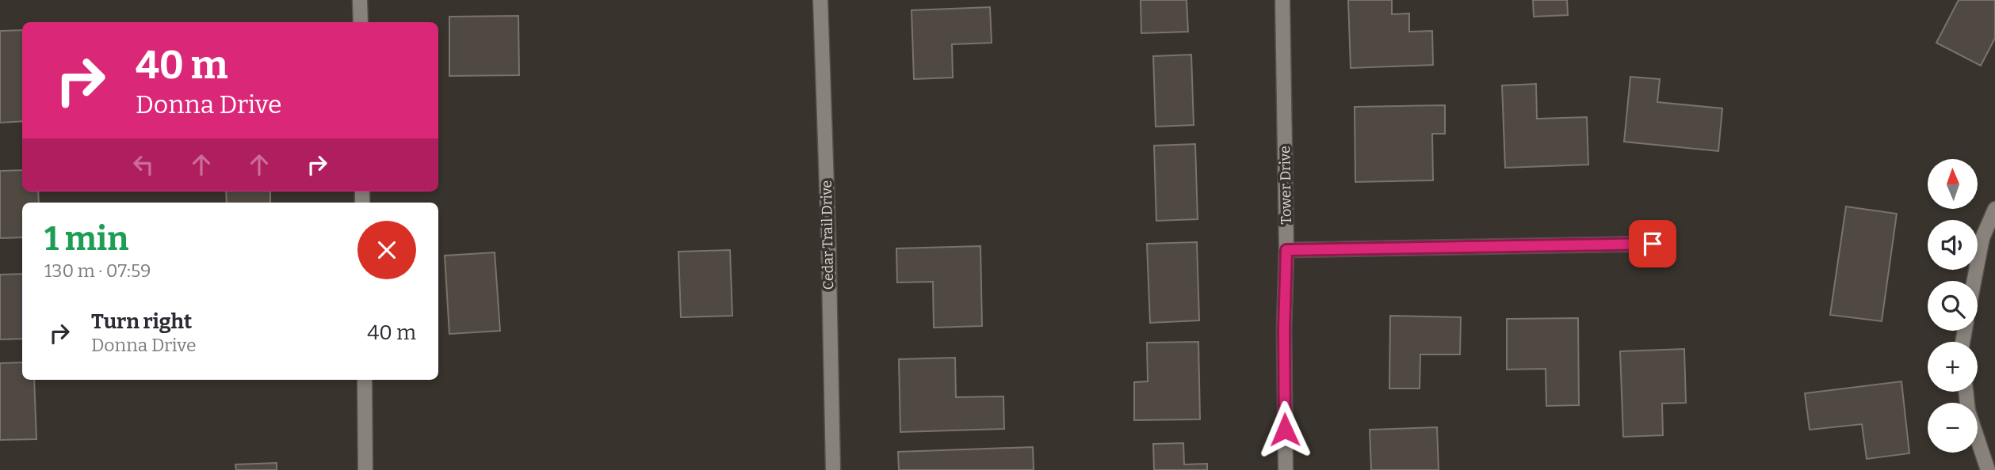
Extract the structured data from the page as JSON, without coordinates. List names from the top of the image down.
{
  "streets": {
    "street": ["Tower Drive", "Cedar Trail Drive"]
  },
  "north": "top",
  "page": {
    "turn": ["40 m", "Donna Drive"],
    "map_buttons": ["+", "−"],
    "heading": ["1 min", "130 m · 07:59"],
    "list": [
      {
        "name": "Turn right",
        "note": "Donna Drive",
        "value": "40 m"
      }
    ]
  }
}
